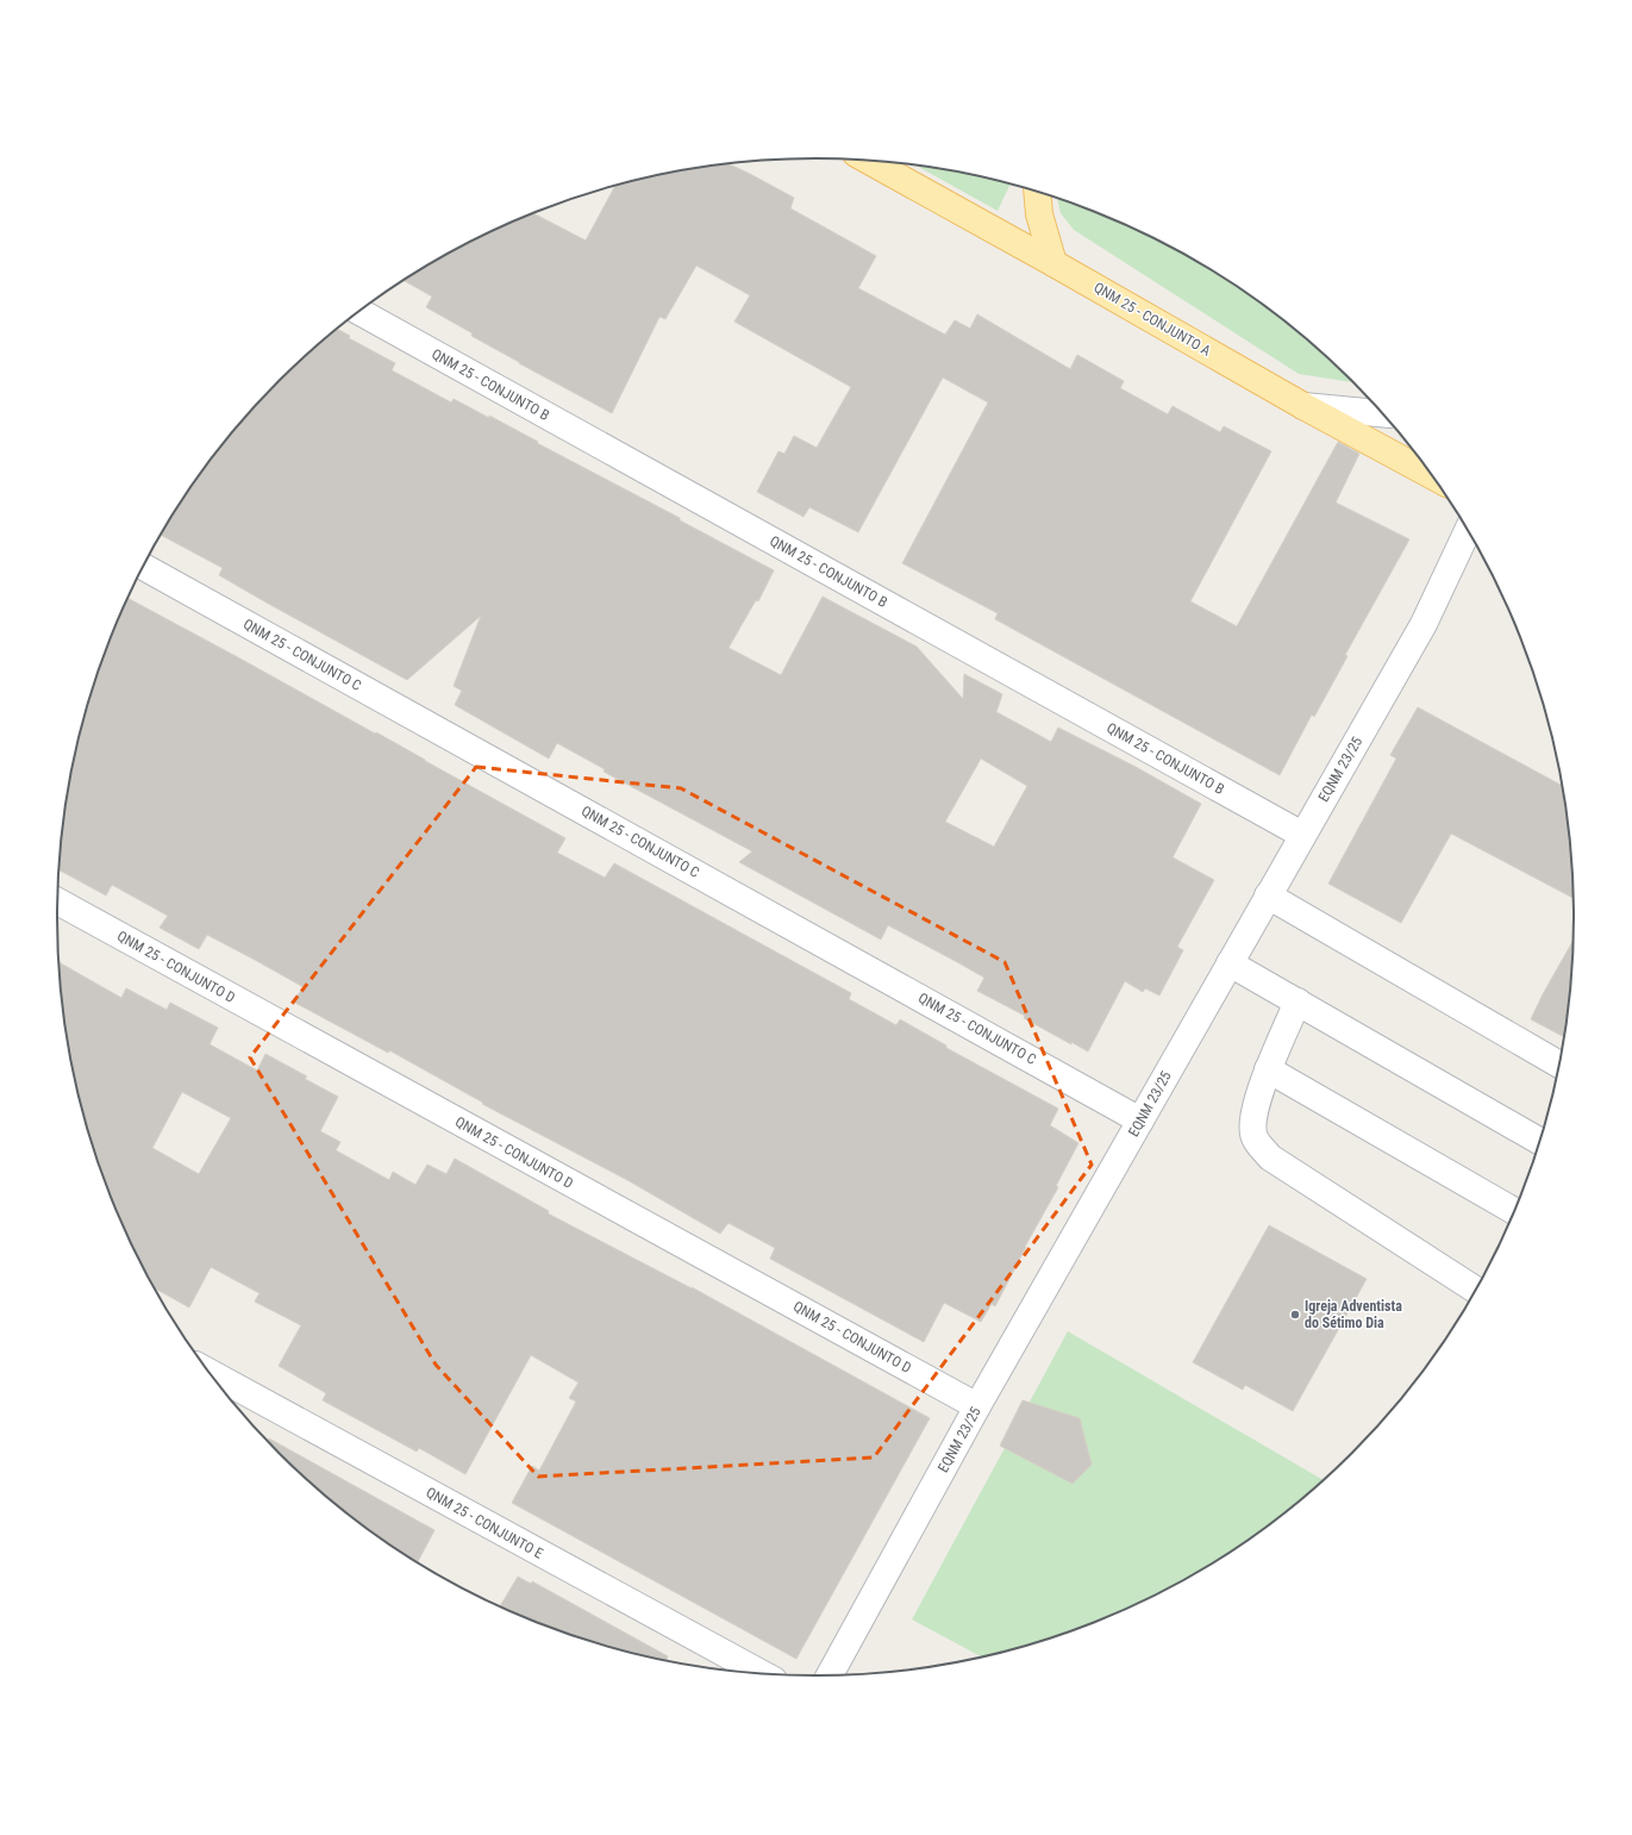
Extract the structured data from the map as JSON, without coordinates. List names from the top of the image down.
{
  "streets": {
    "main road": ["QNM 25 - CONJUNTO A"],
    "street": [
      "QNM 25 - CONJUNTO B",
      "QNM 25 - CONJUNTO C",
      "EQNM 23/25",
      "QNM 25 - CONJUNTO D",
      "QNM 25 - CONJUNTO E"
    ]
  },
  "crossings": [
    ["QNM 25 - CONJUNTO B", "EQNM 23/25"],
    ["QNM 25 - CONJUNTO C", "EQNM 23/25"],
    ["EQNM 23/25", "QNM 25 - CONJUNTO D"]
  ],
  "places": ["Igreja Adventista do Sétimo Dia"]
}
